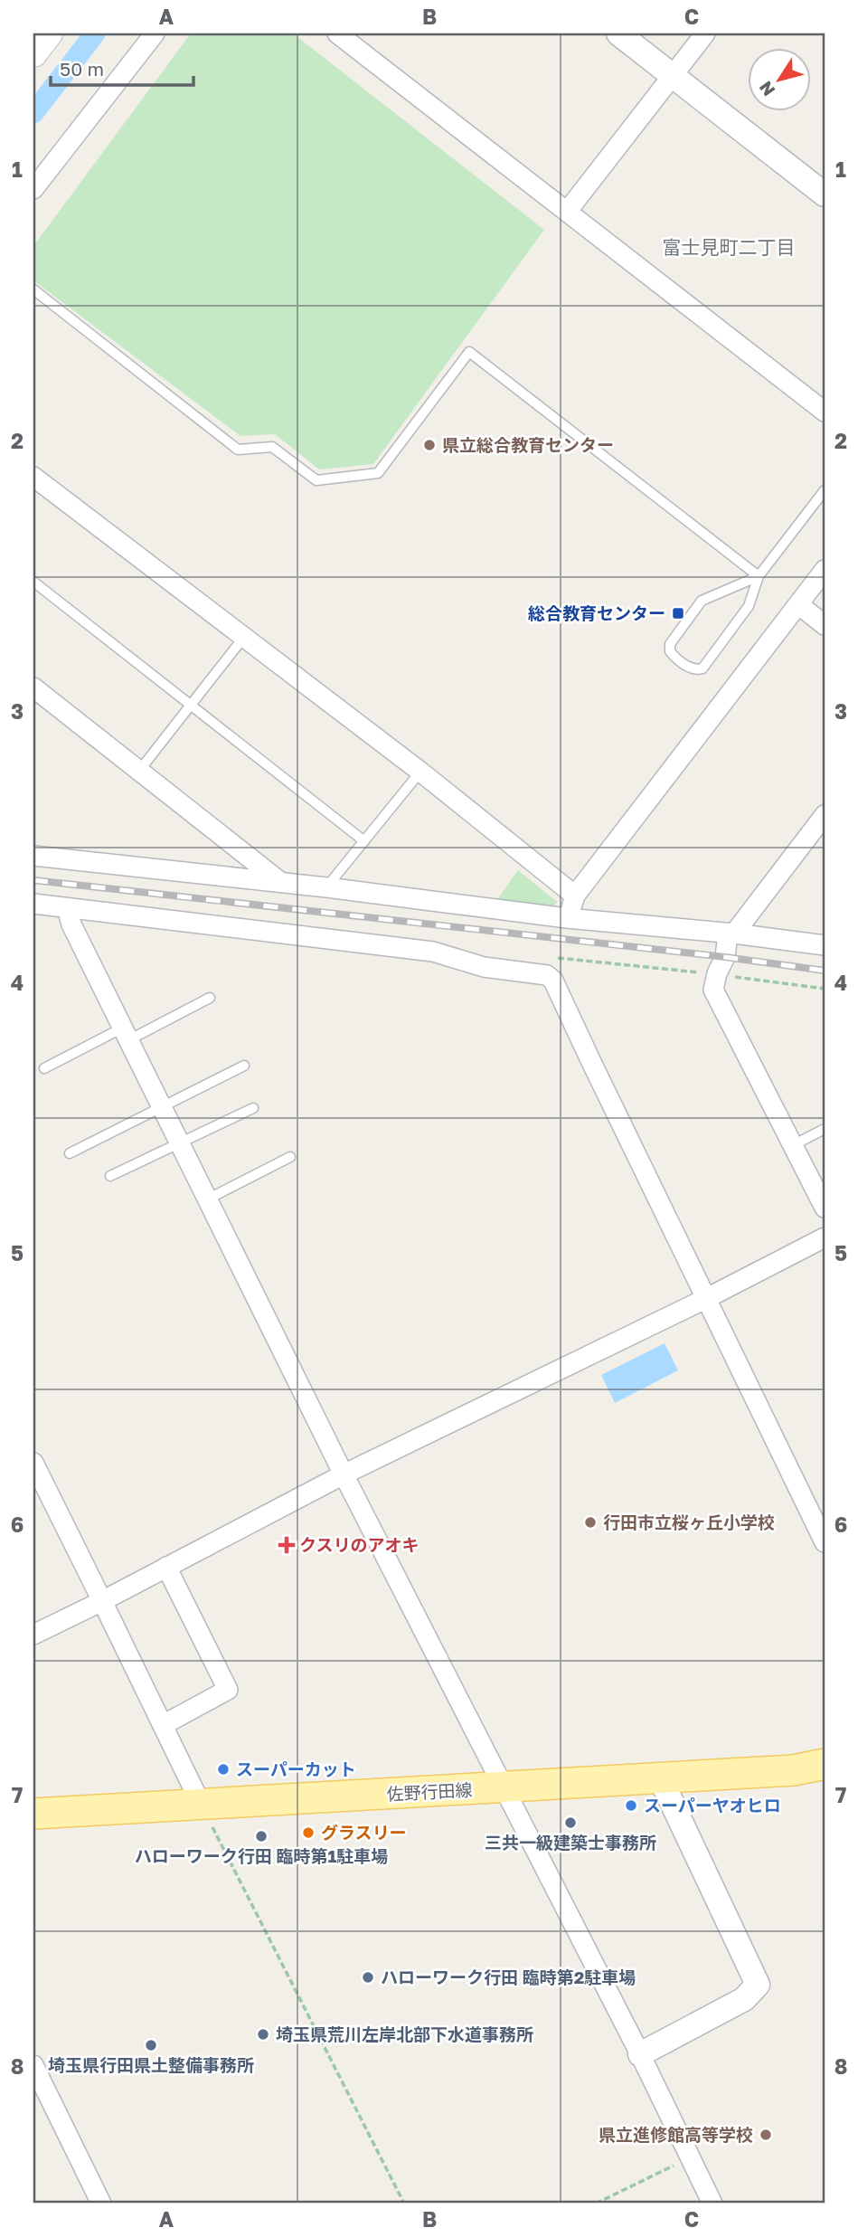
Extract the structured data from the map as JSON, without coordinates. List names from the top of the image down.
{
  "streets": {
    "main road": ["佐野行田線"]
  },
  "districts": ["富士見町二丁目"],
  "places": {
    "other": [
      "県立総合教育センター",
      "行田市立桜ヶ丘小学校",
      "スーパーカット",
      "スーパーヤオヒロ",
      "三共一級建築士事務所",
      "グラスリー",
      "ハローワーク行田 臨時第1駐車場",
      "ハローワーク行田 臨時第2駐車場",
      "埼玉県荒川左岸北部下水道事務所",
      "埼玉県行田県土整備事務所",
      "県立進修館高等学校"
    ],
    "transit": ["総合教育センター"],
    "health": ["クスリのアオキ"]
  },
  "scale_bar": "50 m",
  "north": "bottom left",
  "grid": {
    "columns": ["A", "B", "C"],
    "rows": [
      "1",
      "2",
      "3",
      "4",
      "5",
      "6",
      "7",
      "8"
    ]
  }
}
